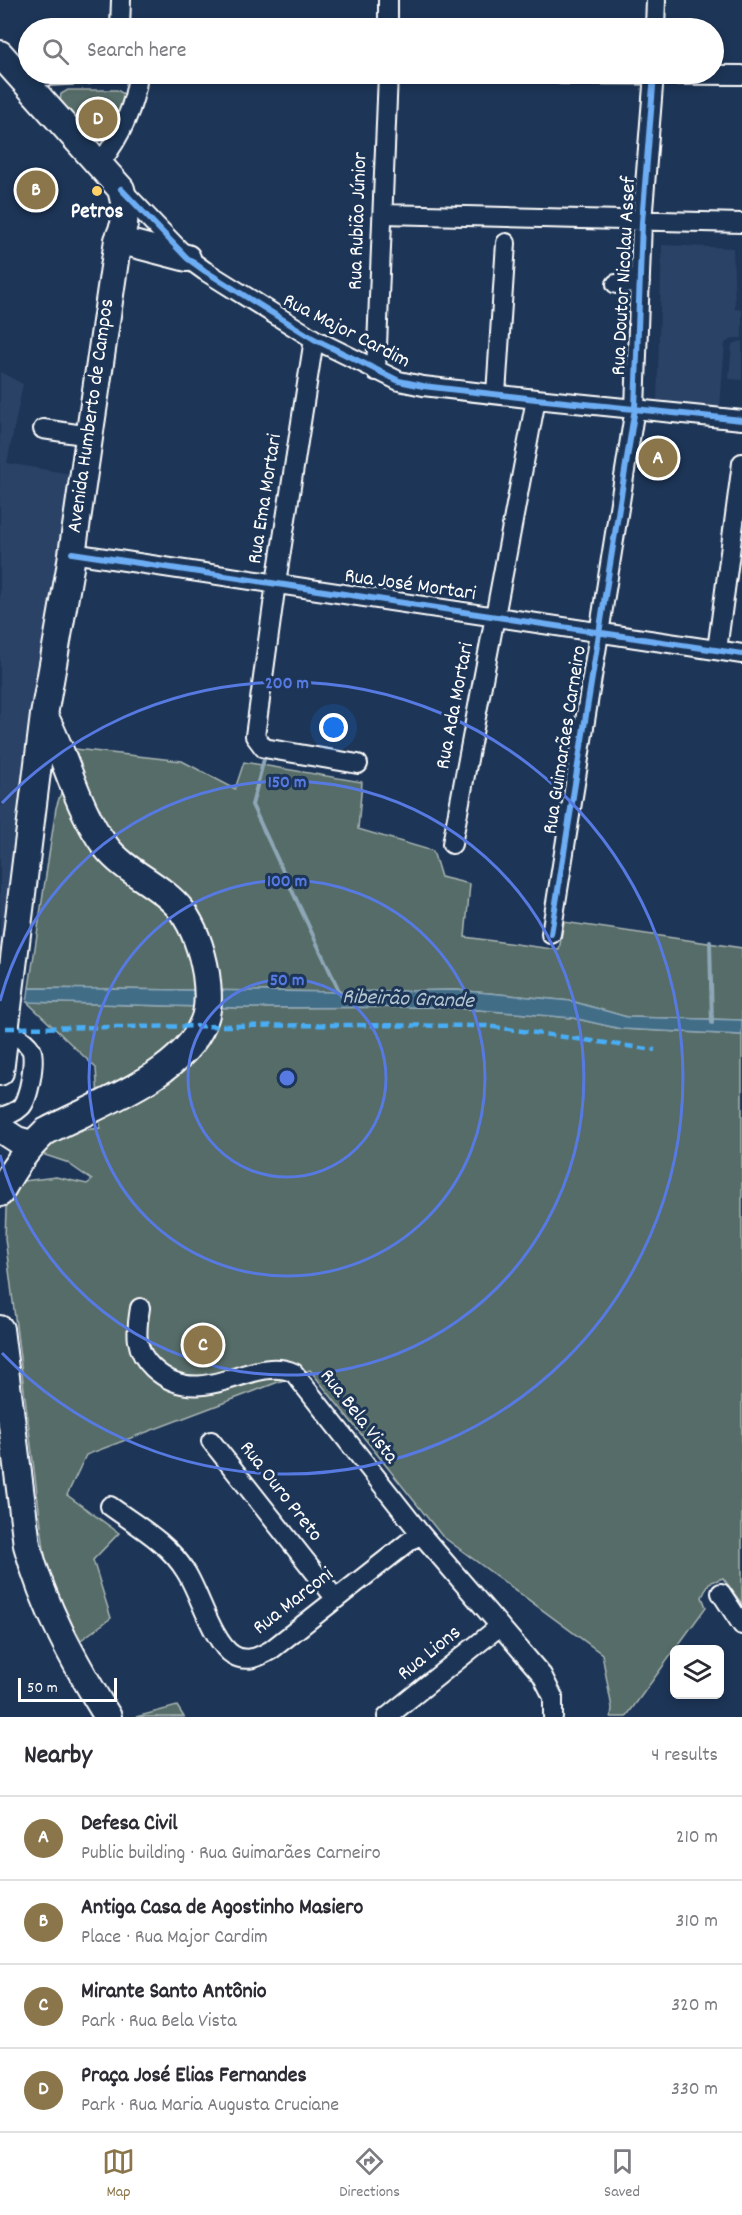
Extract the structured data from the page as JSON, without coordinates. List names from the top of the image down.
{
  "streets": {
    "highway": ["Rua Major Cardim", "Avenida Humberto de Campos"],
    "street": [
      "Rua Rubião Júnior",
      "Rua Doutor Nicolau Assef",
      "Rua Ema Mortari",
      "Rua José Mortari",
      "Rua Ada Mortari",
      "Rua Guimarães Carneiro",
      "Rua Bela Vista",
      "Rua Ouro Preto",
      "Rua Marconi",
      "Rua Lions"
    ]
  },
  "crossings": [
    ["Rua Rubião Júnior", "Rua Major Cardim"],
    ["Rua Doutor Nicolau Assef", "Rua Major Cardim"],
    ["Rua Doutor Nicolau Assef", "Rua Guimarães Carneiro"],
    ["Rua Major Cardim", "Avenida Humberto de Campos"],
    ["Rua Major Cardim", "Rua Ema Mortari"],
    ["Rua Major Cardim", "Rua Ada Mortari"],
    ["Rua Major Cardim", "Rua Guimarães Carneiro"],
    ["Avenida Humberto de Campos", "Rua José Mortari"],
    ["Rua Ema Mortari", "Rua José Mortari"],
    ["Rua José Mortari", "Rua Ada Mortari"],
    ["Rua José Mortari", "Rua Guimarães Carneiro"],
    ["Rua Bela Vista", "Rua Marconi"],
    ["Rua Bela Vista", "Rua Lions"],
    ["Rua Ouro Preto", "Rua Marconi"]
  ],
  "water": ["Ribeirão Grande"],
  "places": ["Petros"],
  "scale_bar": "50 m",
  "page": {
    "search": "Search here",
    "pins": [
      "D",
      "B",
      "A",
      "C"
    ],
    "scale": "50 m",
    "heading": ["Nearby", "4 results"],
    "list": [
      {
        "mark": "A",
        "name": "Defesa Civil",
        "note": "Public building · Rua Guimarães Carneiro",
        "value": "210 m"
      },
      {
        "mark": "B",
        "name": "Antiga Casa de Agostinho Masiero",
        "note": "Place · Rua Major Cardim",
        "value": "310 m"
      },
      {
        "mark": "C",
        "name": "Mirante Santo Antônio",
        "note": "Park · Rua Bela Vista",
        "value": "320 m"
      },
      {
        "mark": "D",
        "name": "Praça José Elias Fernandes",
        "note": "Park · Rua Maria Augusta Cruciane",
        "value": "330 m"
      }
    ],
    "nav": ["Map", "Directions", "Saved"]
  },
  "rings": [
    "200 m",
    "150 m",
    "100 m",
    "50 m"
  ]
}
